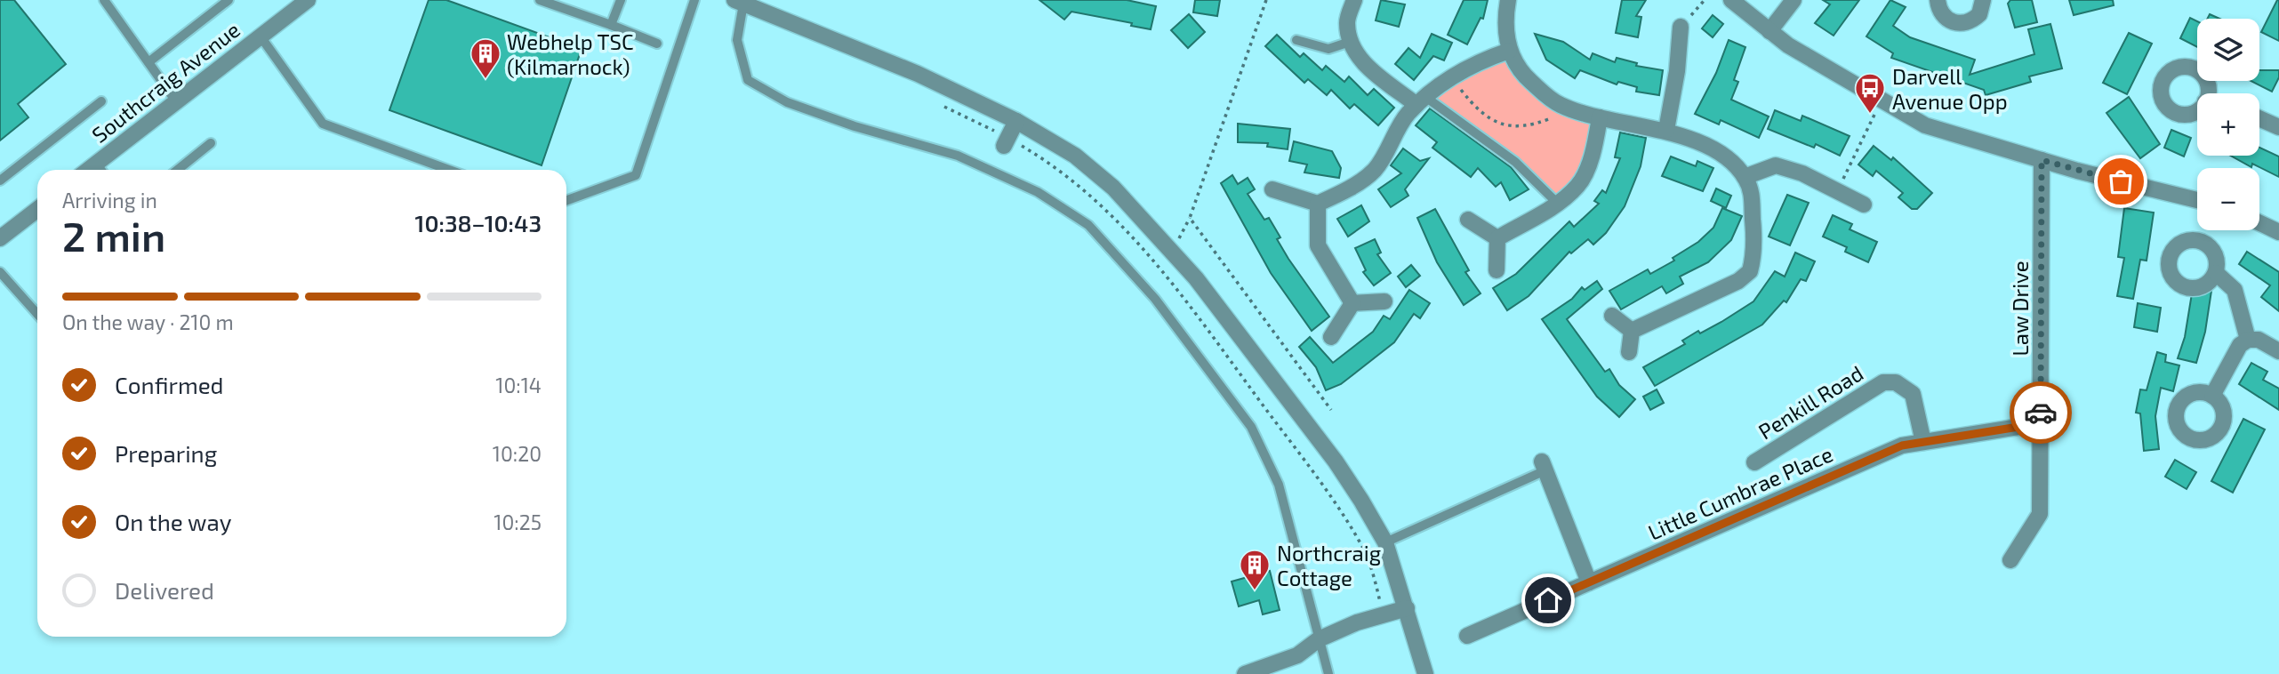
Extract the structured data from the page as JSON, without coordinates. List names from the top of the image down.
{
  "streets": {
    "street": [
      "Southcraig Avenue",
      "Law Drive",
      "Penkill Road",
      "Little Cumbrae Place"
    ]
  },
  "crossings": [
    ["Law Drive", "Little Cumbrae Place"],
    ["Penkill Road", "Little Cumbrae Place"]
  ],
  "places": {
    "building": ["Webhelp TSC (Kilmarnock)", "Northcraig Cottage"],
    "bus stop": ["Darvell Avenue Opp"]
  },
  "page": {
    "map_buttons": ["+", "−"],
    "heading": ["2 min", "Arriving in", "10:38–10:43"],
    "bar": "On the way · 210 m",
    "list": [
      ["Confirmed", "10:14"],
      ["Preparing", "10:20"],
      ["On the way", "10:25"],
      "Delivered"
    ]
  }
}
